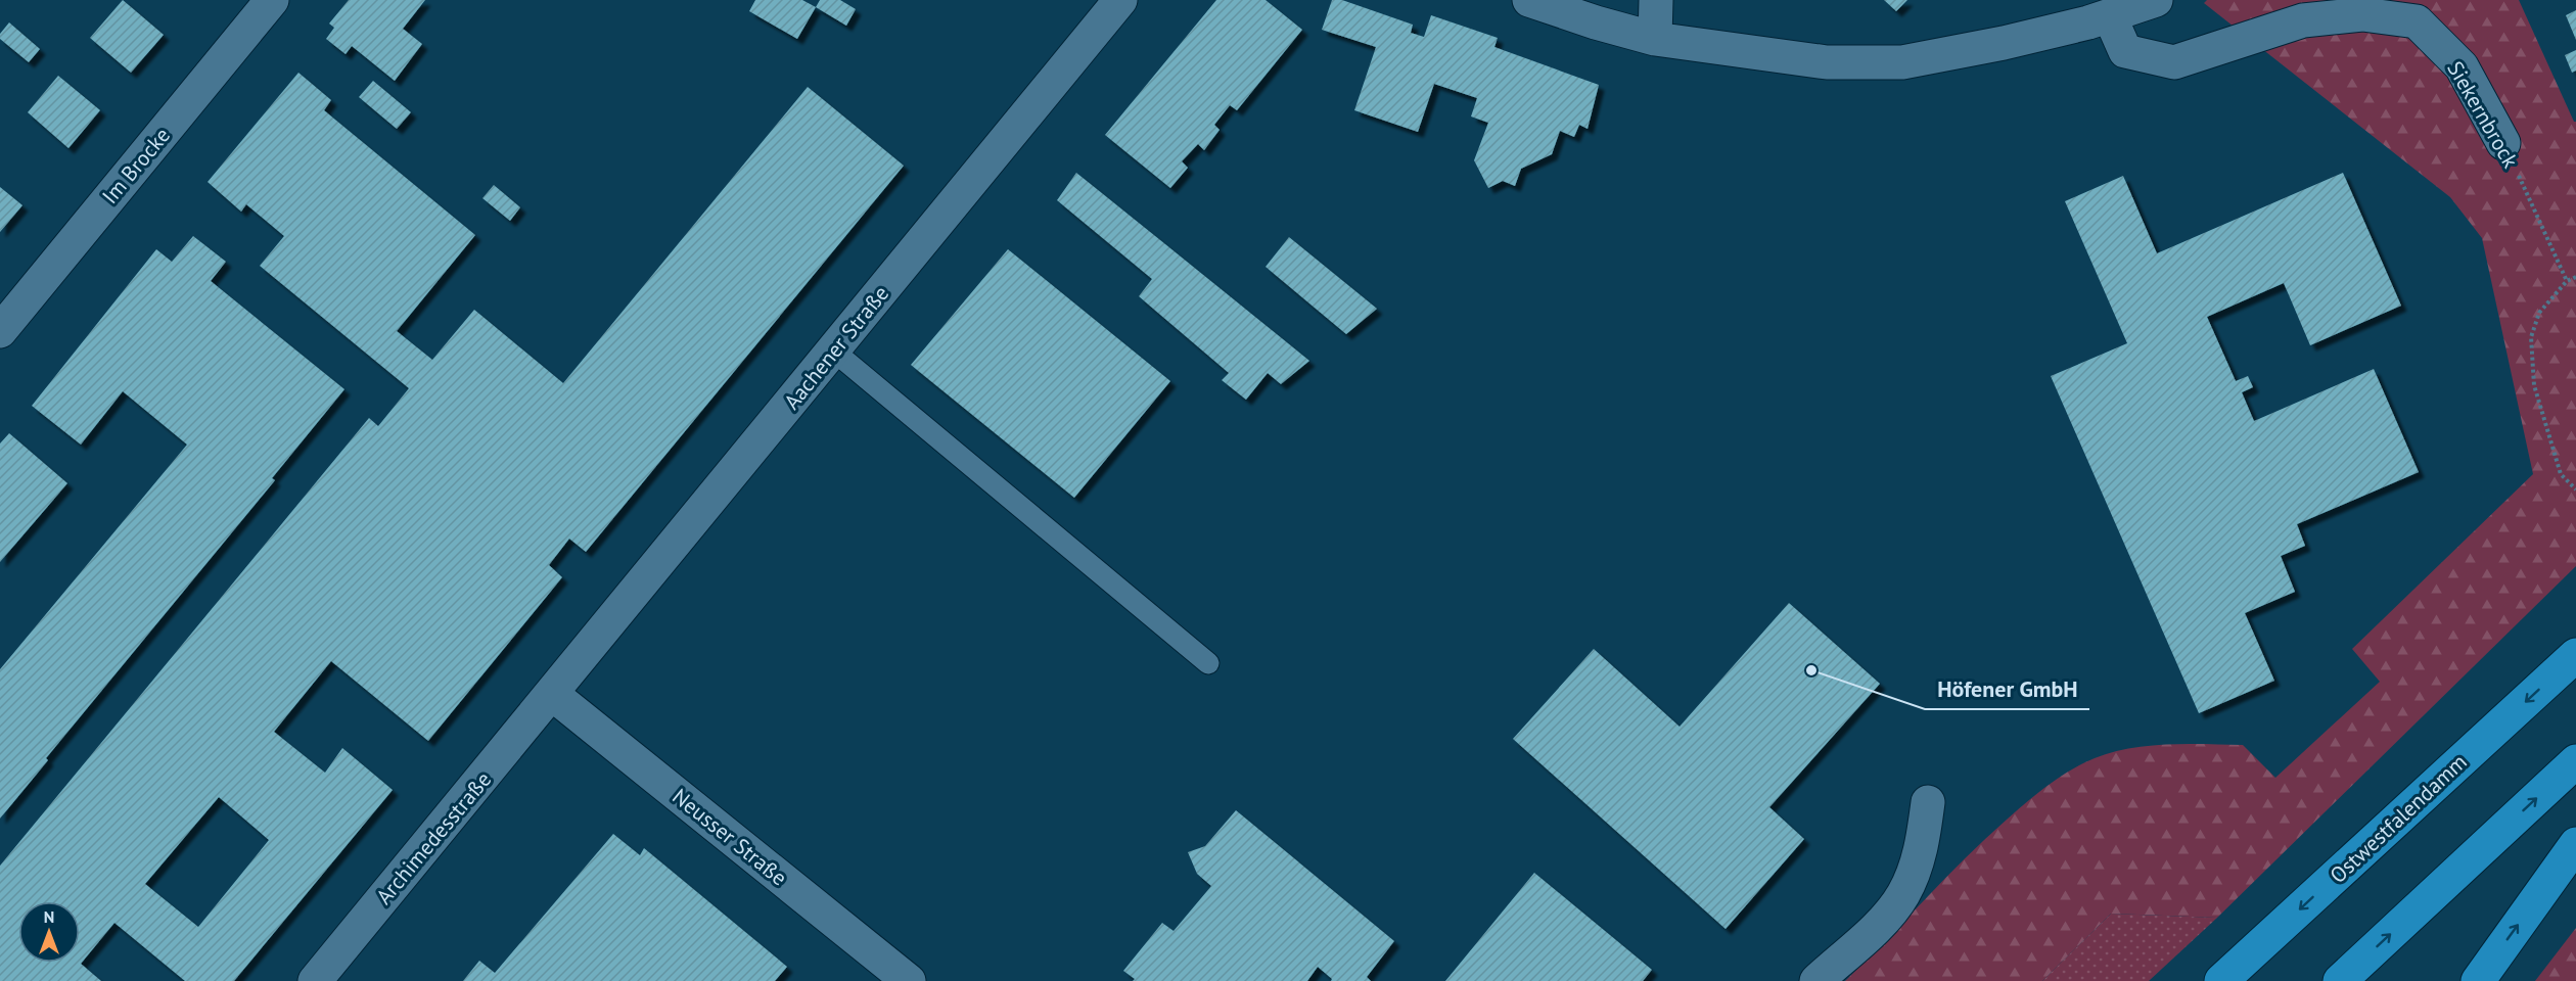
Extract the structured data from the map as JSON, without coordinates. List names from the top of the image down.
{
  "streets": {
    "highway": ["Ostwestfalendamm"],
    "street": [
      "Siekernbrock",
      "Im Brocke",
      "Aachener Straße",
      "Neusser Straße",
      "Archimedesstraße"
    ]
  },
  "crossings": [
    ["Aachener Straße", "Neusser Straße"],
    ["Aachener Straße", "Archimedesstraße"],
    ["Neusser Straße", "Archimedesstraße"]
  ],
  "places": ["Höfener GmbH"],
  "north": "top"
}
